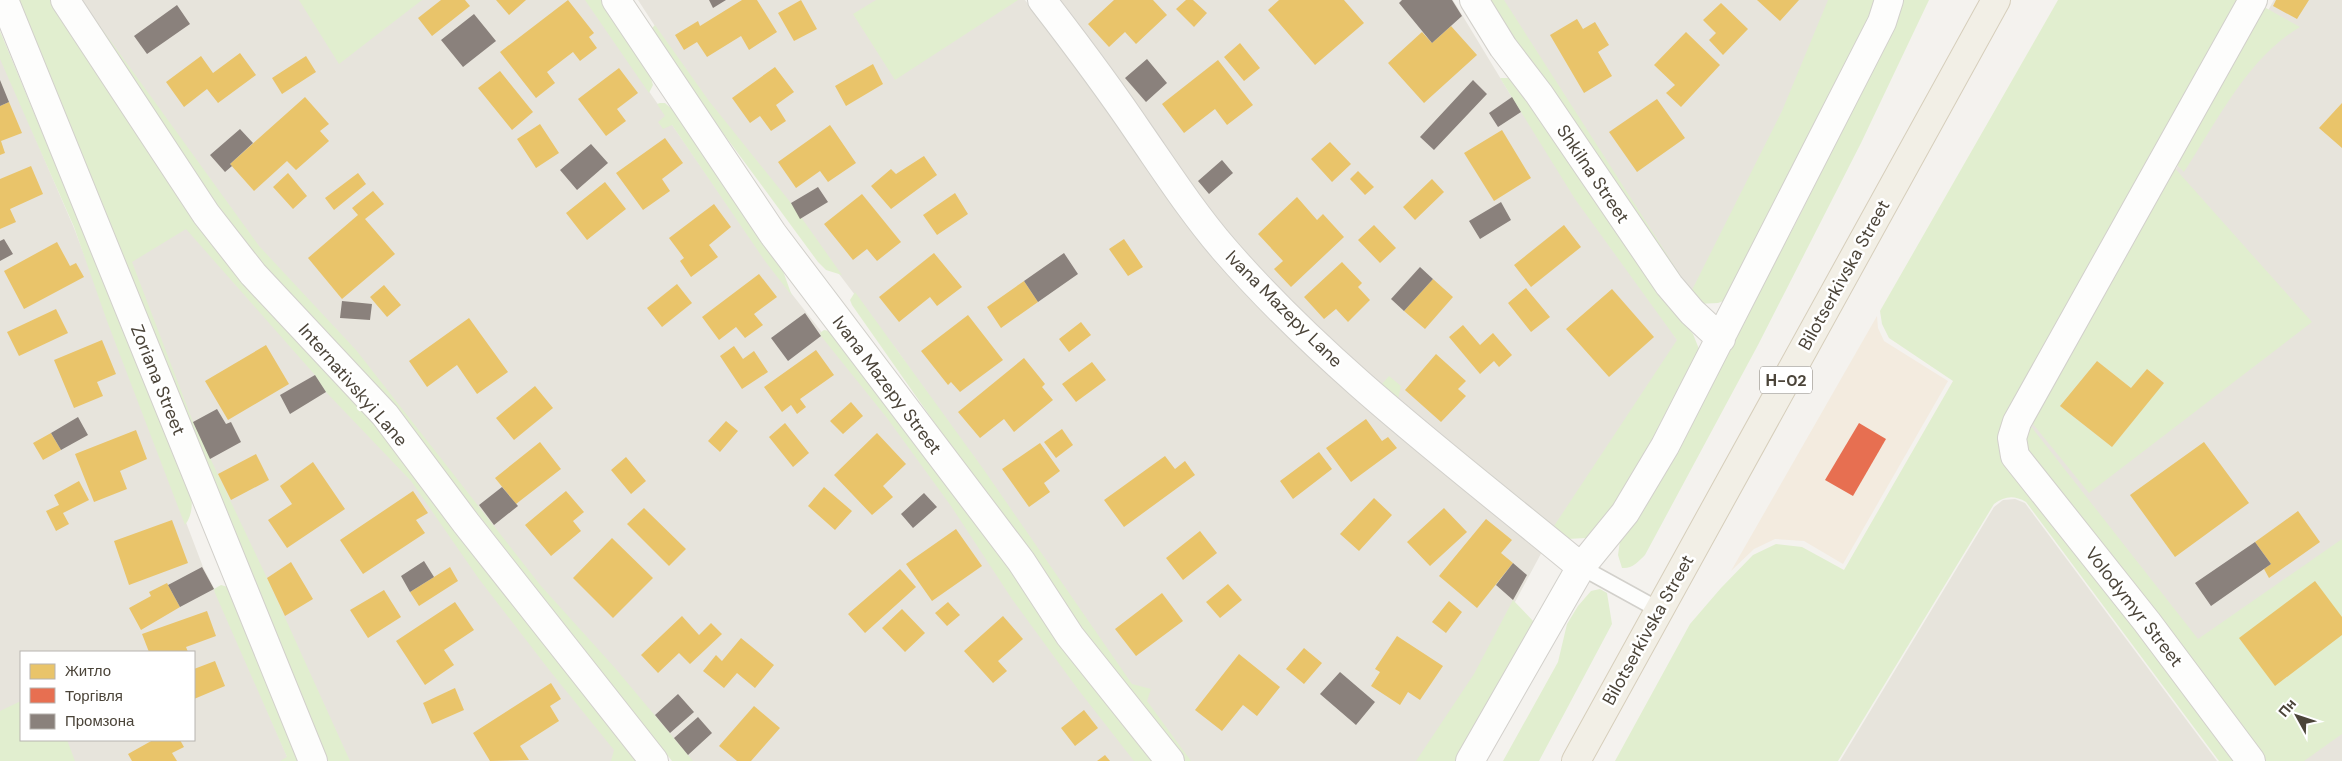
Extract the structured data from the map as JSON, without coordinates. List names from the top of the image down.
{
  "streets": {
    "main road": ["Bilotserkivska Street", "Н-02"],
    "street": [
      "Shkilna Street",
      "Ivana Mazepy Lane",
      "Zoriana Street",
      "Internativskyi Lane",
      "Ivana Mazepy Street",
      "Volodymyr Street"
    ]
  },
  "legend": ["Житло", "Торгівля", "Промзона"],
  "north": "top left"
}
